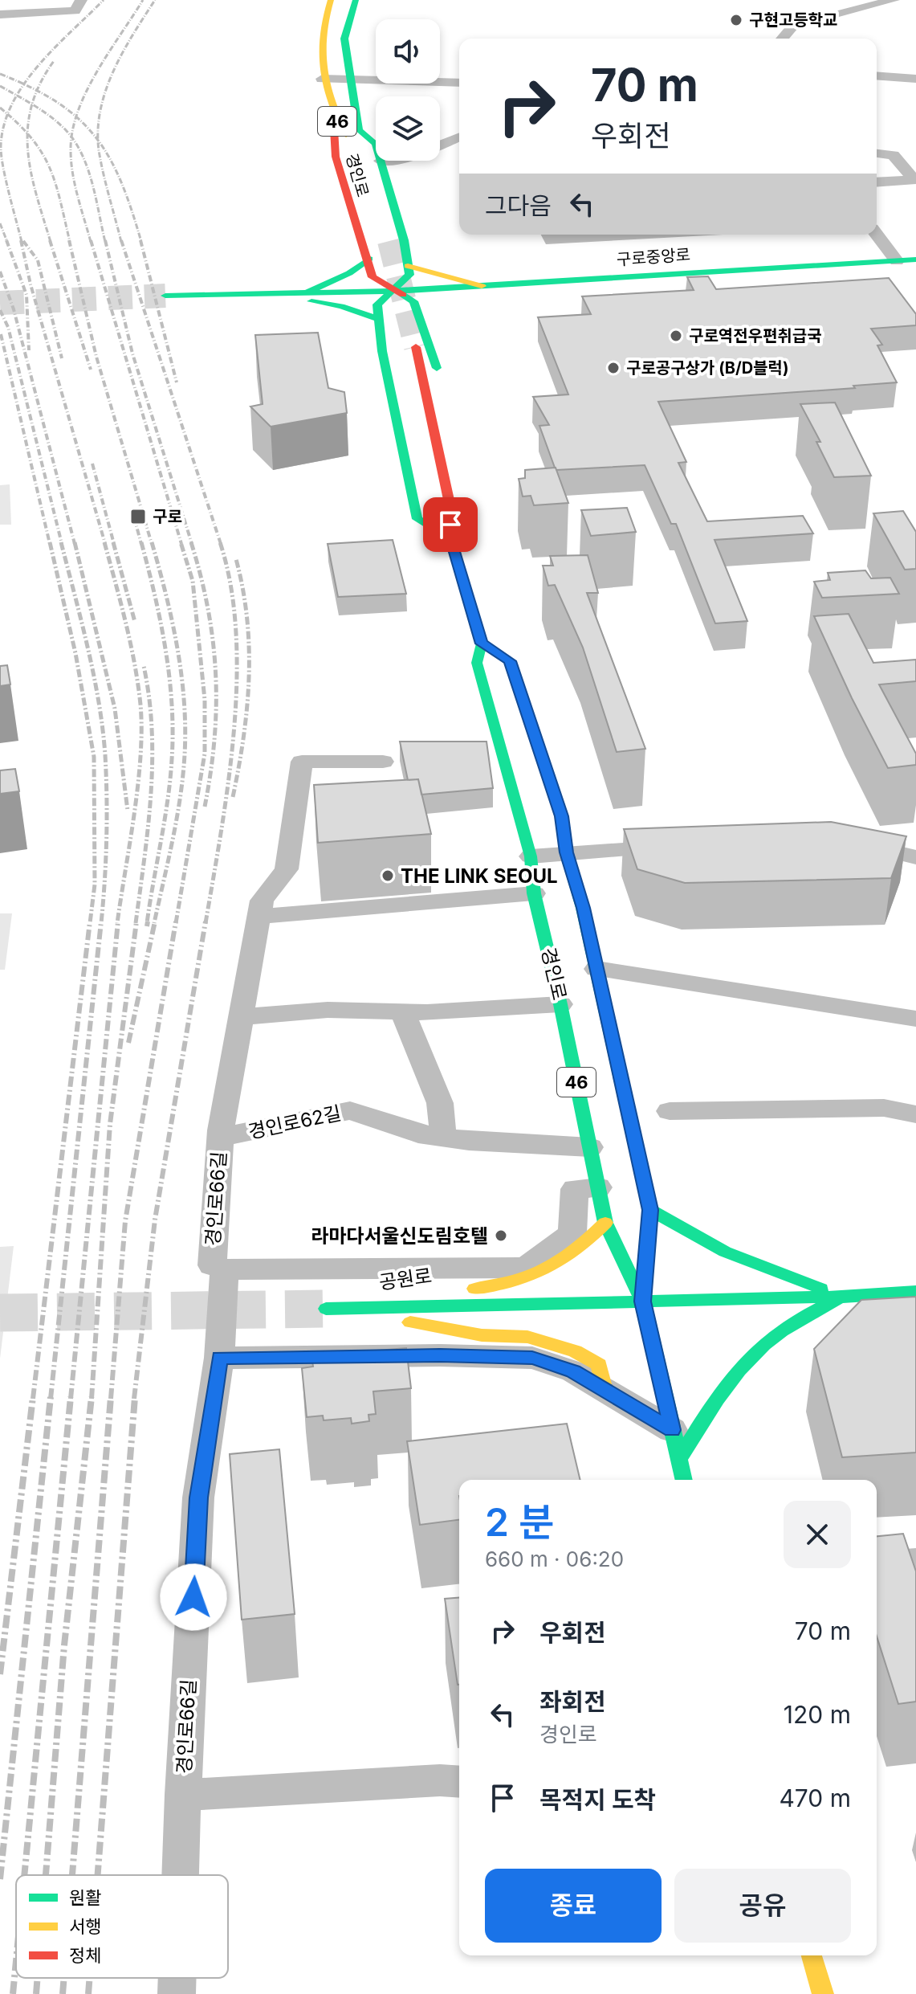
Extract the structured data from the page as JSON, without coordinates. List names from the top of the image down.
{
  "streets": {
    "main road": [
      "46",
      "경인로",
      "구로중앙로",
      "공원로"
    ],
    "street": ["경인로62길", "경인로66길"]
  },
  "crossings": [
    ["경인로", "경인로62길"],
    ["경인로", "공원로"],
    ["경인로62길", "경인로66길"]
  ],
  "places": {
    "other": [
      "구현고등학교",
      "구로역전우편취급국",
      "구로공구상가 (B/D블럭)",
      "THE LINK SEOUL",
      "라마다서울신도림호텔"
    ],
    "transit": ["구로"]
  },
  "legend": ["원활", "서행", "정체"],
  "page": {
    "turn": ["70 m", "우회전"],
    "then": "그다음",
    "heading": ["2 분", "660 m · 06:20"],
    "list": [
      {
        "name": "우회전",
        "value": "70 m"
      },
      {
        "name": "좌회전",
        "note": "경인로",
        "value": "120 m"
      },
      {
        "name": "목적지 도착",
        "value": "470 m"
      }
    ],
    "buttons": ["종료", "공유"]
  }
}
